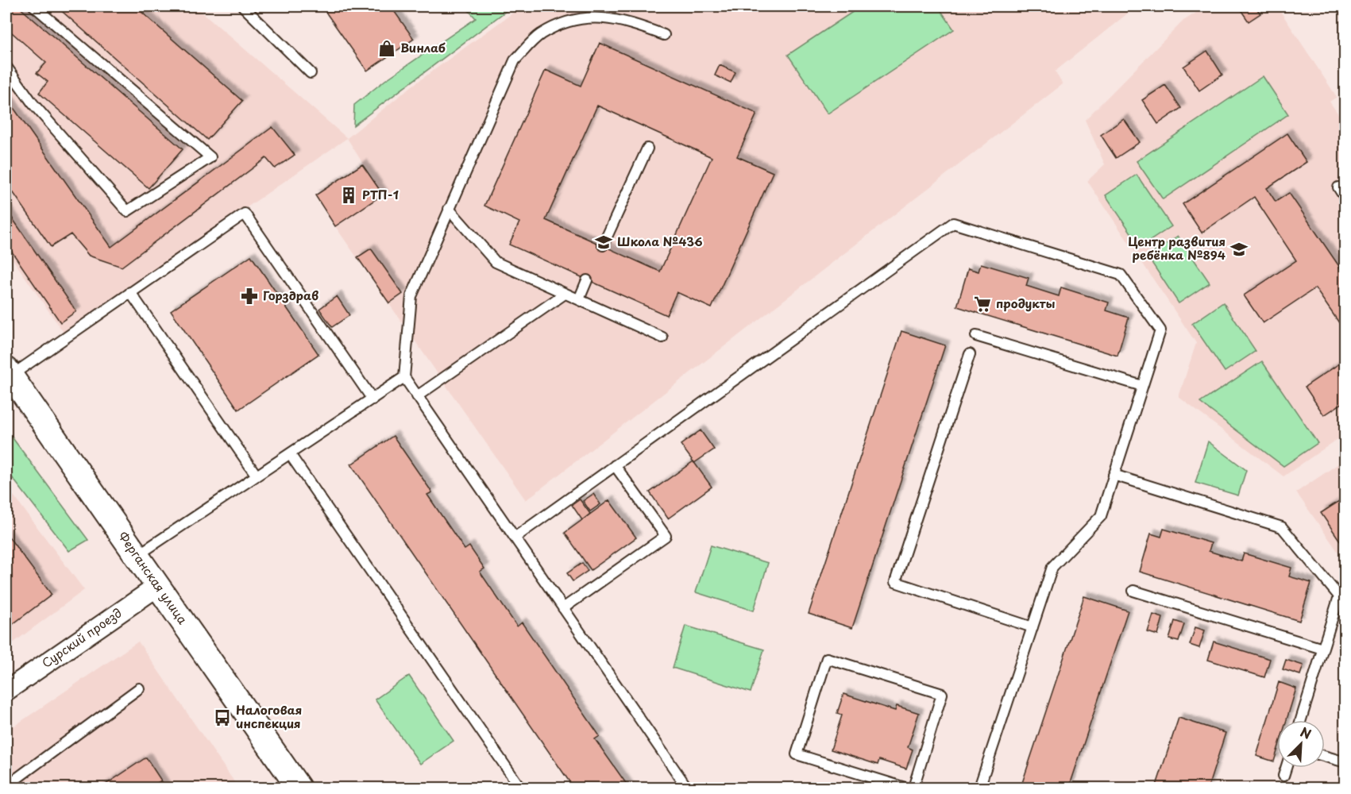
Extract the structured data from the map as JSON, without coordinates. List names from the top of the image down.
{
  "streets": {
    "street": ["Ферганская улица", "Сурский проезд"]
  },
  "crossings": [
    ["Ферганская улица", "Сурский проезд"]
  ],
  "places": {
    "shop": ["Винлаб"],
    "building": ["РТП-1"],
    "school or university": ["Школа №436", "Центр развития ребёнка №894"],
    "pharmacy": ["Горздрав"],
    "supermarket": ["продукты"],
    "bus stop": ["Налоговая инспекция"]
  },
  "north": "top right"
}
